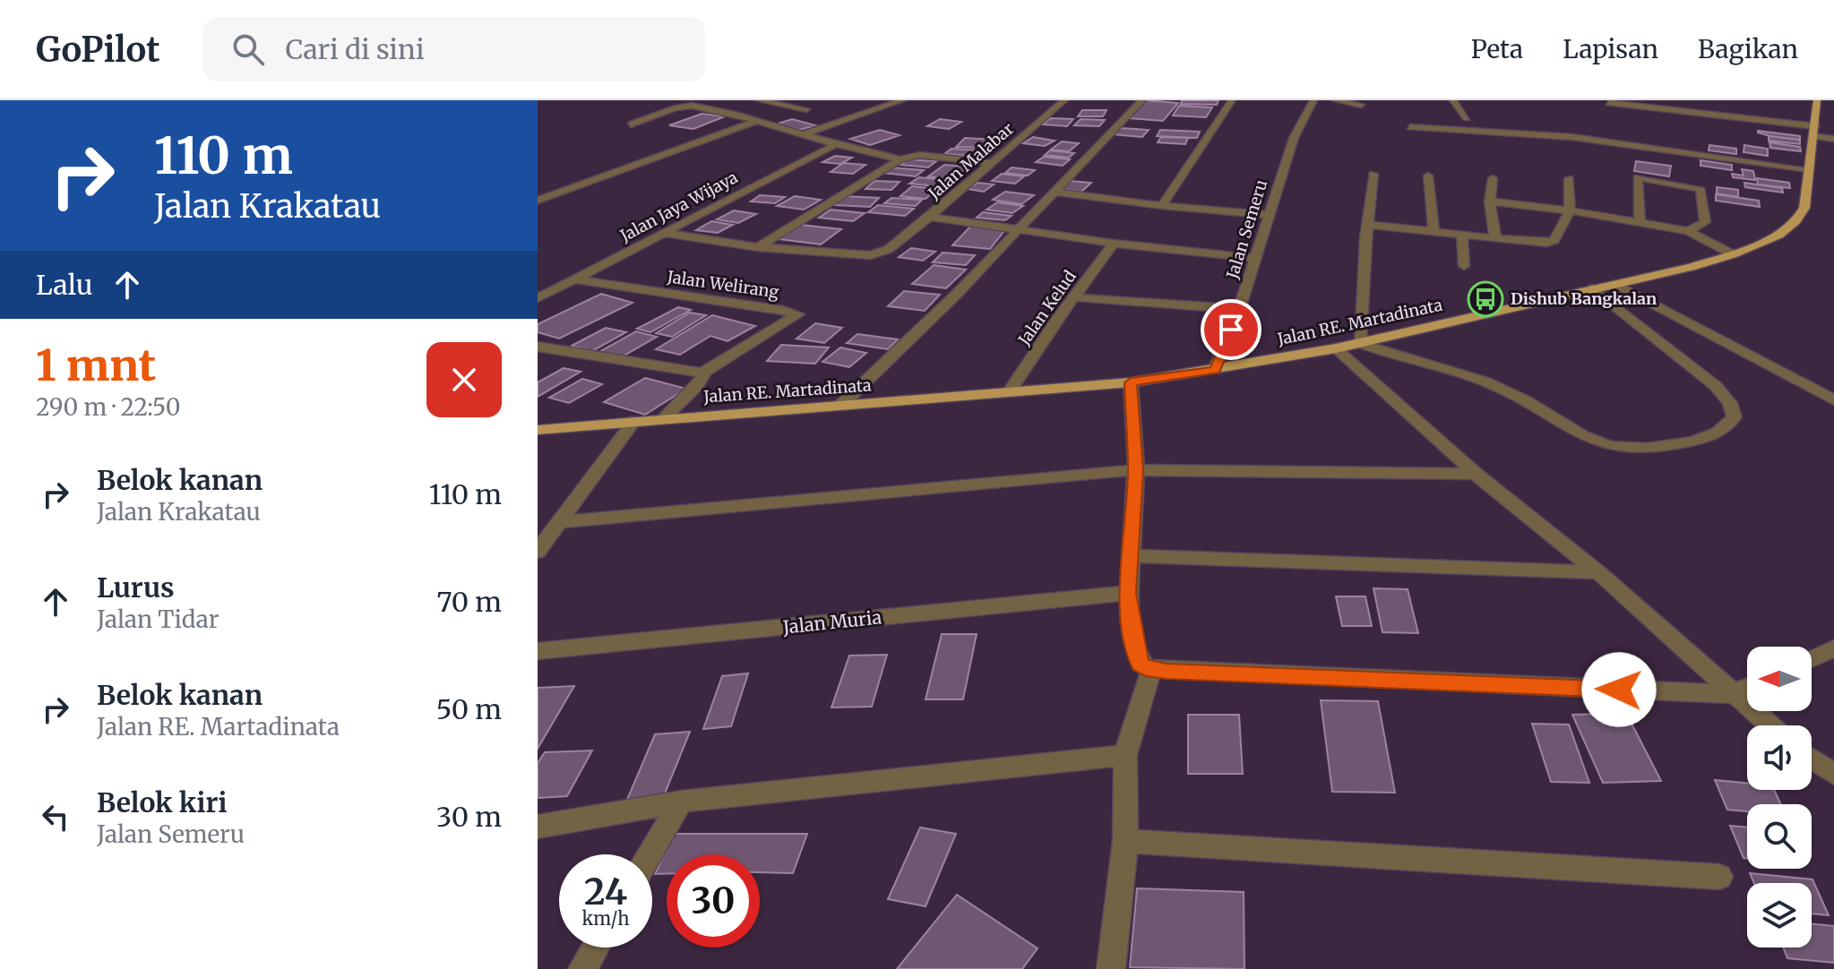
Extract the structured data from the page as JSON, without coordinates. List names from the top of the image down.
{
  "streets": {
    "main road": ["Jalan RE. Martadinata"],
    "street": [
      "Jalan Malabar",
      "Jalan Jaya Wijaya",
      "Jalan Semeru",
      "Jalan Welirang",
      "Jalan Kelud",
      "Jalan Muria"
    ]
  },
  "crossings": [
    ["Jalan Malabar", "Jalan Jaya Wijaya"],
    ["Jalan Jaya Wijaya", "Jalan Welirang"],
    ["Jalan Semeru", "Jalan RE. Martadinata"],
    ["Jalan Kelud", "Jalan RE. Martadinata"]
  ],
  "places": {
    "bus stop": ["Dishub Bangkalan"]
  },
  "north": "left",
  "page": {
    "header": "GoPilot",
    "search": "Cari di sini",
    "nav": ["Peta", "Lapisan", "Bagikan"],
    "turn": ["110 m", "Jalan Krakatau"],
    "then": "Lalu",
    "heading": ["1 mnt", "290 m · 22:50"],
    "list": [
      {
        "name": "Belok kanan",
        "note": "Jalan Krakatau",
        "value": "110 m"
      },
      {
        "name": "Lurus",
        "note": "Jalan Tidar",
        "value": "70 m"
      },
      {
        "name": "Belok kanan",
        "note": "Jalan RE. Martadinata",
        "value": "50 m"
      },
      {
        "name": "Belok kiri",
        "note": "Jalan Semeru",
        "value": "30 m"
      }
    ],
    "speed": "24 km/h",
    "limit": "30"
  }
}
